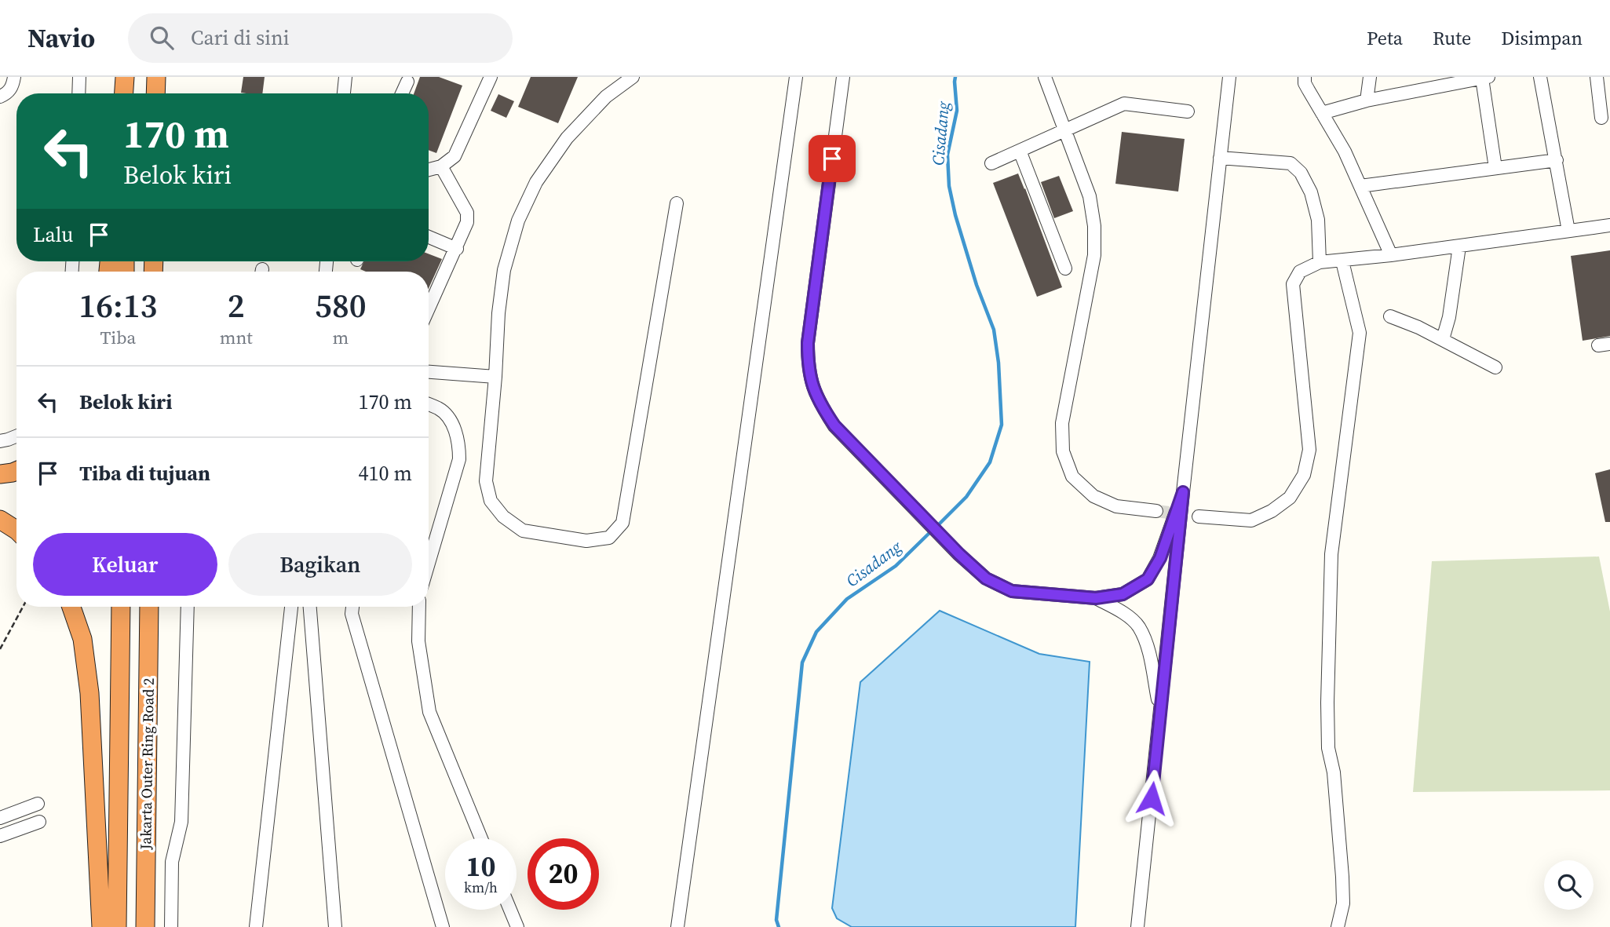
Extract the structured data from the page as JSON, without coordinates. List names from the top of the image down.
{
  "streets": {
    "highway": ["Jakarta Outer Ring Road 2"]
  },
  "water": ["Cisadang"],
  "page": {
    "header": "Navio",
    "search": "Cari di sini",
    "nav": ["Peta", "Rute", "Disimpan"],
    "turn": ["170 m", "Belok kiri"],
    "then": "Lalu",
    "eta": [
      "16:13",
      "Tiba",
      "2",
      "mnt",
      "580",
      "m"
    ],
    "list": [
      {
        "name": "Belok kiri",
        "value": "170 m"
      },
      {
        "name": "Tiba di tujuan",
        "value": "410 m"
      }
    ],
    "buttons": ["Keluar", "Bagikan"],
    "speed": "10 km/h",
    "limit": "20"
  }
}
